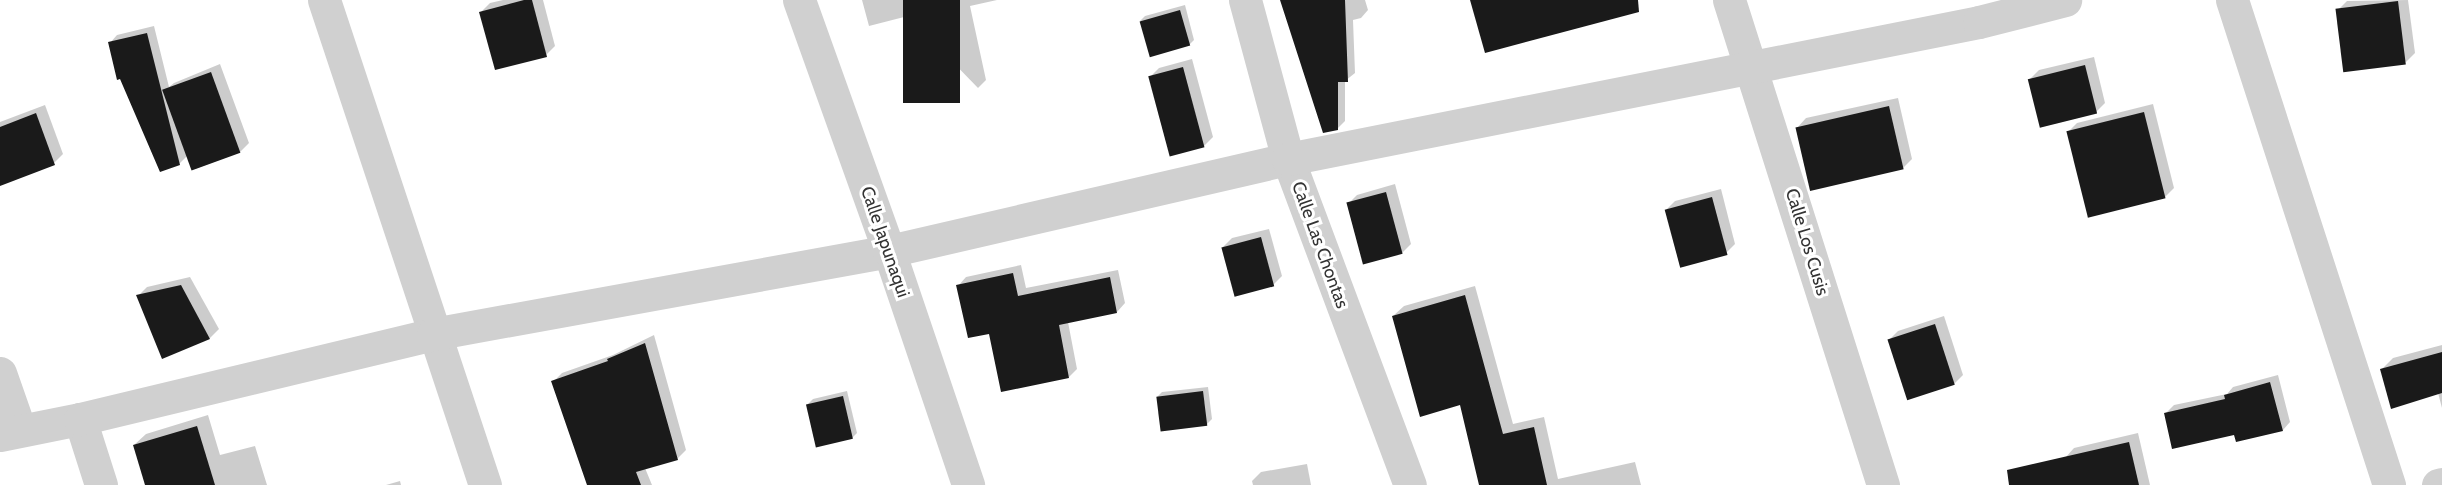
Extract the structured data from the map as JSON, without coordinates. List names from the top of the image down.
{
  "streets": {
    "street": ["Calle Japunaqui", "Calle Los Cusis", "Calle Las Chontas"]
  }
}
